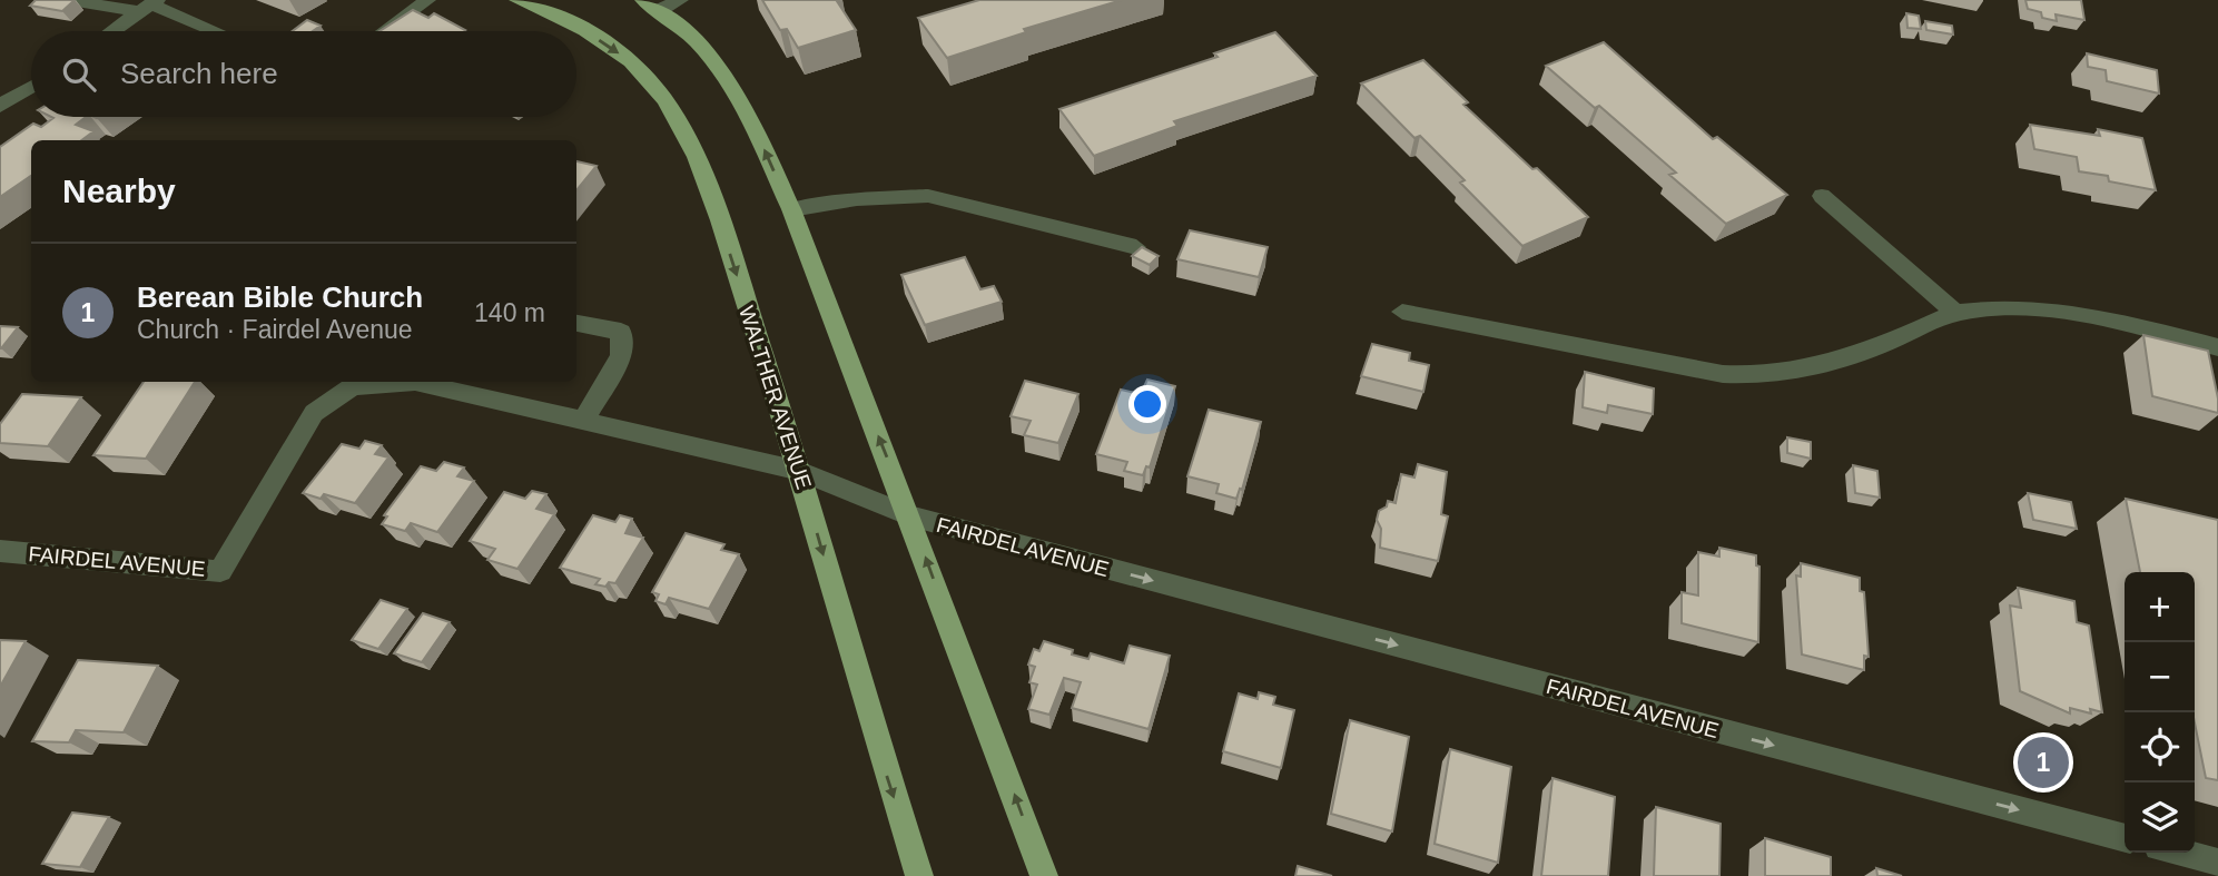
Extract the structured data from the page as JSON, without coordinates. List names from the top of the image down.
{
  "streets": {
    "main road": ["WALTHER AVENUE"],
    "street": ["FAIRDEL AVENUE"]
  },
  "crossings": [
    ["WALTHER AVENUE", "FAIRDEL AVENUE"]
  ],
  "one_way": ["FAIRDEL AVENUE"],
  "page": {
    "search": "Search here",
    "heading": "Nearby",
    "list": [
      {
        "mark": "1",
        "name": "Berean Bible Church",
        "note": "Church · Fairdel Avenue",
        "value": "140 m"
      }
    ],
    "map_buttons": ["+", "−"],
    "pins": "1"
  }
}
